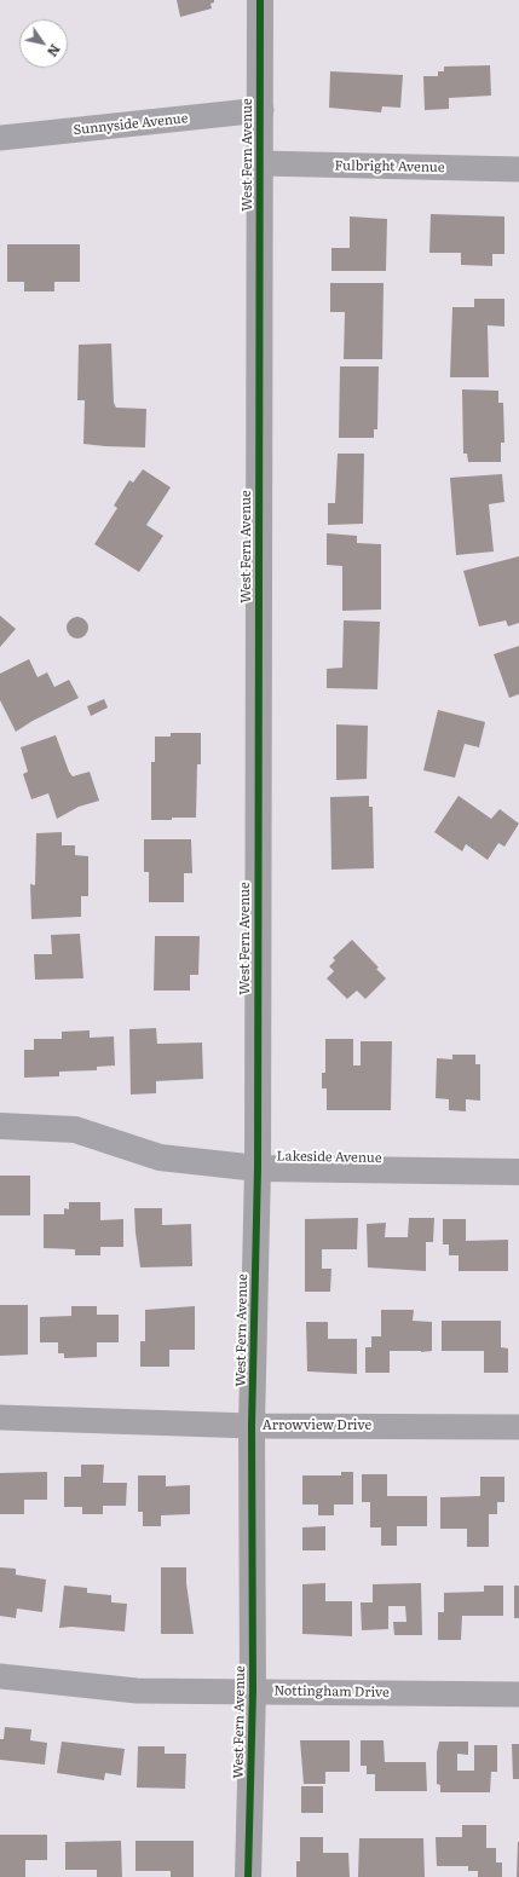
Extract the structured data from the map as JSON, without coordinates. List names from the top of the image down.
{
  "streets": {
    "street": [
      "Sunnyside Avenue",
      "West Fern Avenue",
      "Fulbright Avenue",
      "Lakeside Avenue",
      "Arrowview Drive",
      "Nottingham Drive"
    ]
  },
  "crossings": [
    ["Sunnyside Avenue", "West Fern Avenue"],
    ["West Fern Avenue", "Fulbright Avenue"],
    ["West Fern Avenue", "Lakeside Avenue"],
    ["West Fern Avenue", "Arrowview Drive"],
    ["West Fern Avenue", "Nottingham Drive"]
  ],
  "north": "bottom right"
}
